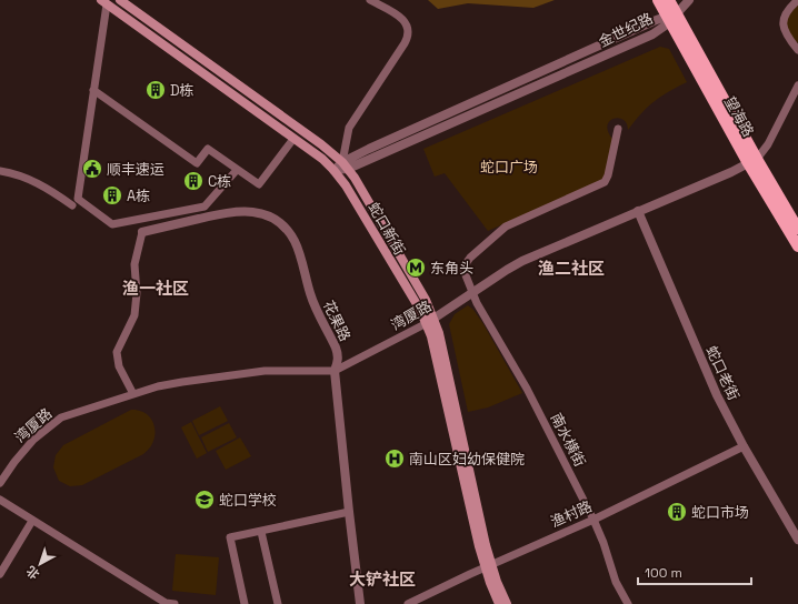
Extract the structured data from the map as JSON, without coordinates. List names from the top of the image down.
{
  "streets": {
    "main road": ["望海路", "蛇口新街"],
    "street": [
      "金世纪路",
      "湾厦路",
      "花果路",
      "蛇口老街",
      "南水横街",
      "渔村路"
    ]
  },
  "crossings": [
    ["金世纪路", "望海路"],
    ["金世纪路", "蛇口新街"],
    ["望海路", "湾厦路"],
    ["蛇口新街", "湾厦路"],
    ["蛇口新街", "渔村路"],
    ["湾厦路", "花果路"],
    ["湾厦路", "蛇口老街"],
    ["湾厦路", "南水横街"],
    ["蛇口老街", "渔村路"],
    ["南水横街", "渔村路"]
  ],
  "districts": ["渔二社区", "渔一社区", "大铲社区"],
  "parks": ["蛇口广场"],
  "places": {
    "building": [
      "D栋",
      "C栋",
      "A栋",
      "蛇口市场"
    ],
    "public building": ["顺丰速运"],
    "metro station": ["东角头"],
    "hospital": ["南山区妇幼保健院"],
    "school or university": ["蛇口学校"]
  },
  "scale_bar": "100 m",
  "north": "bottom left"
}
